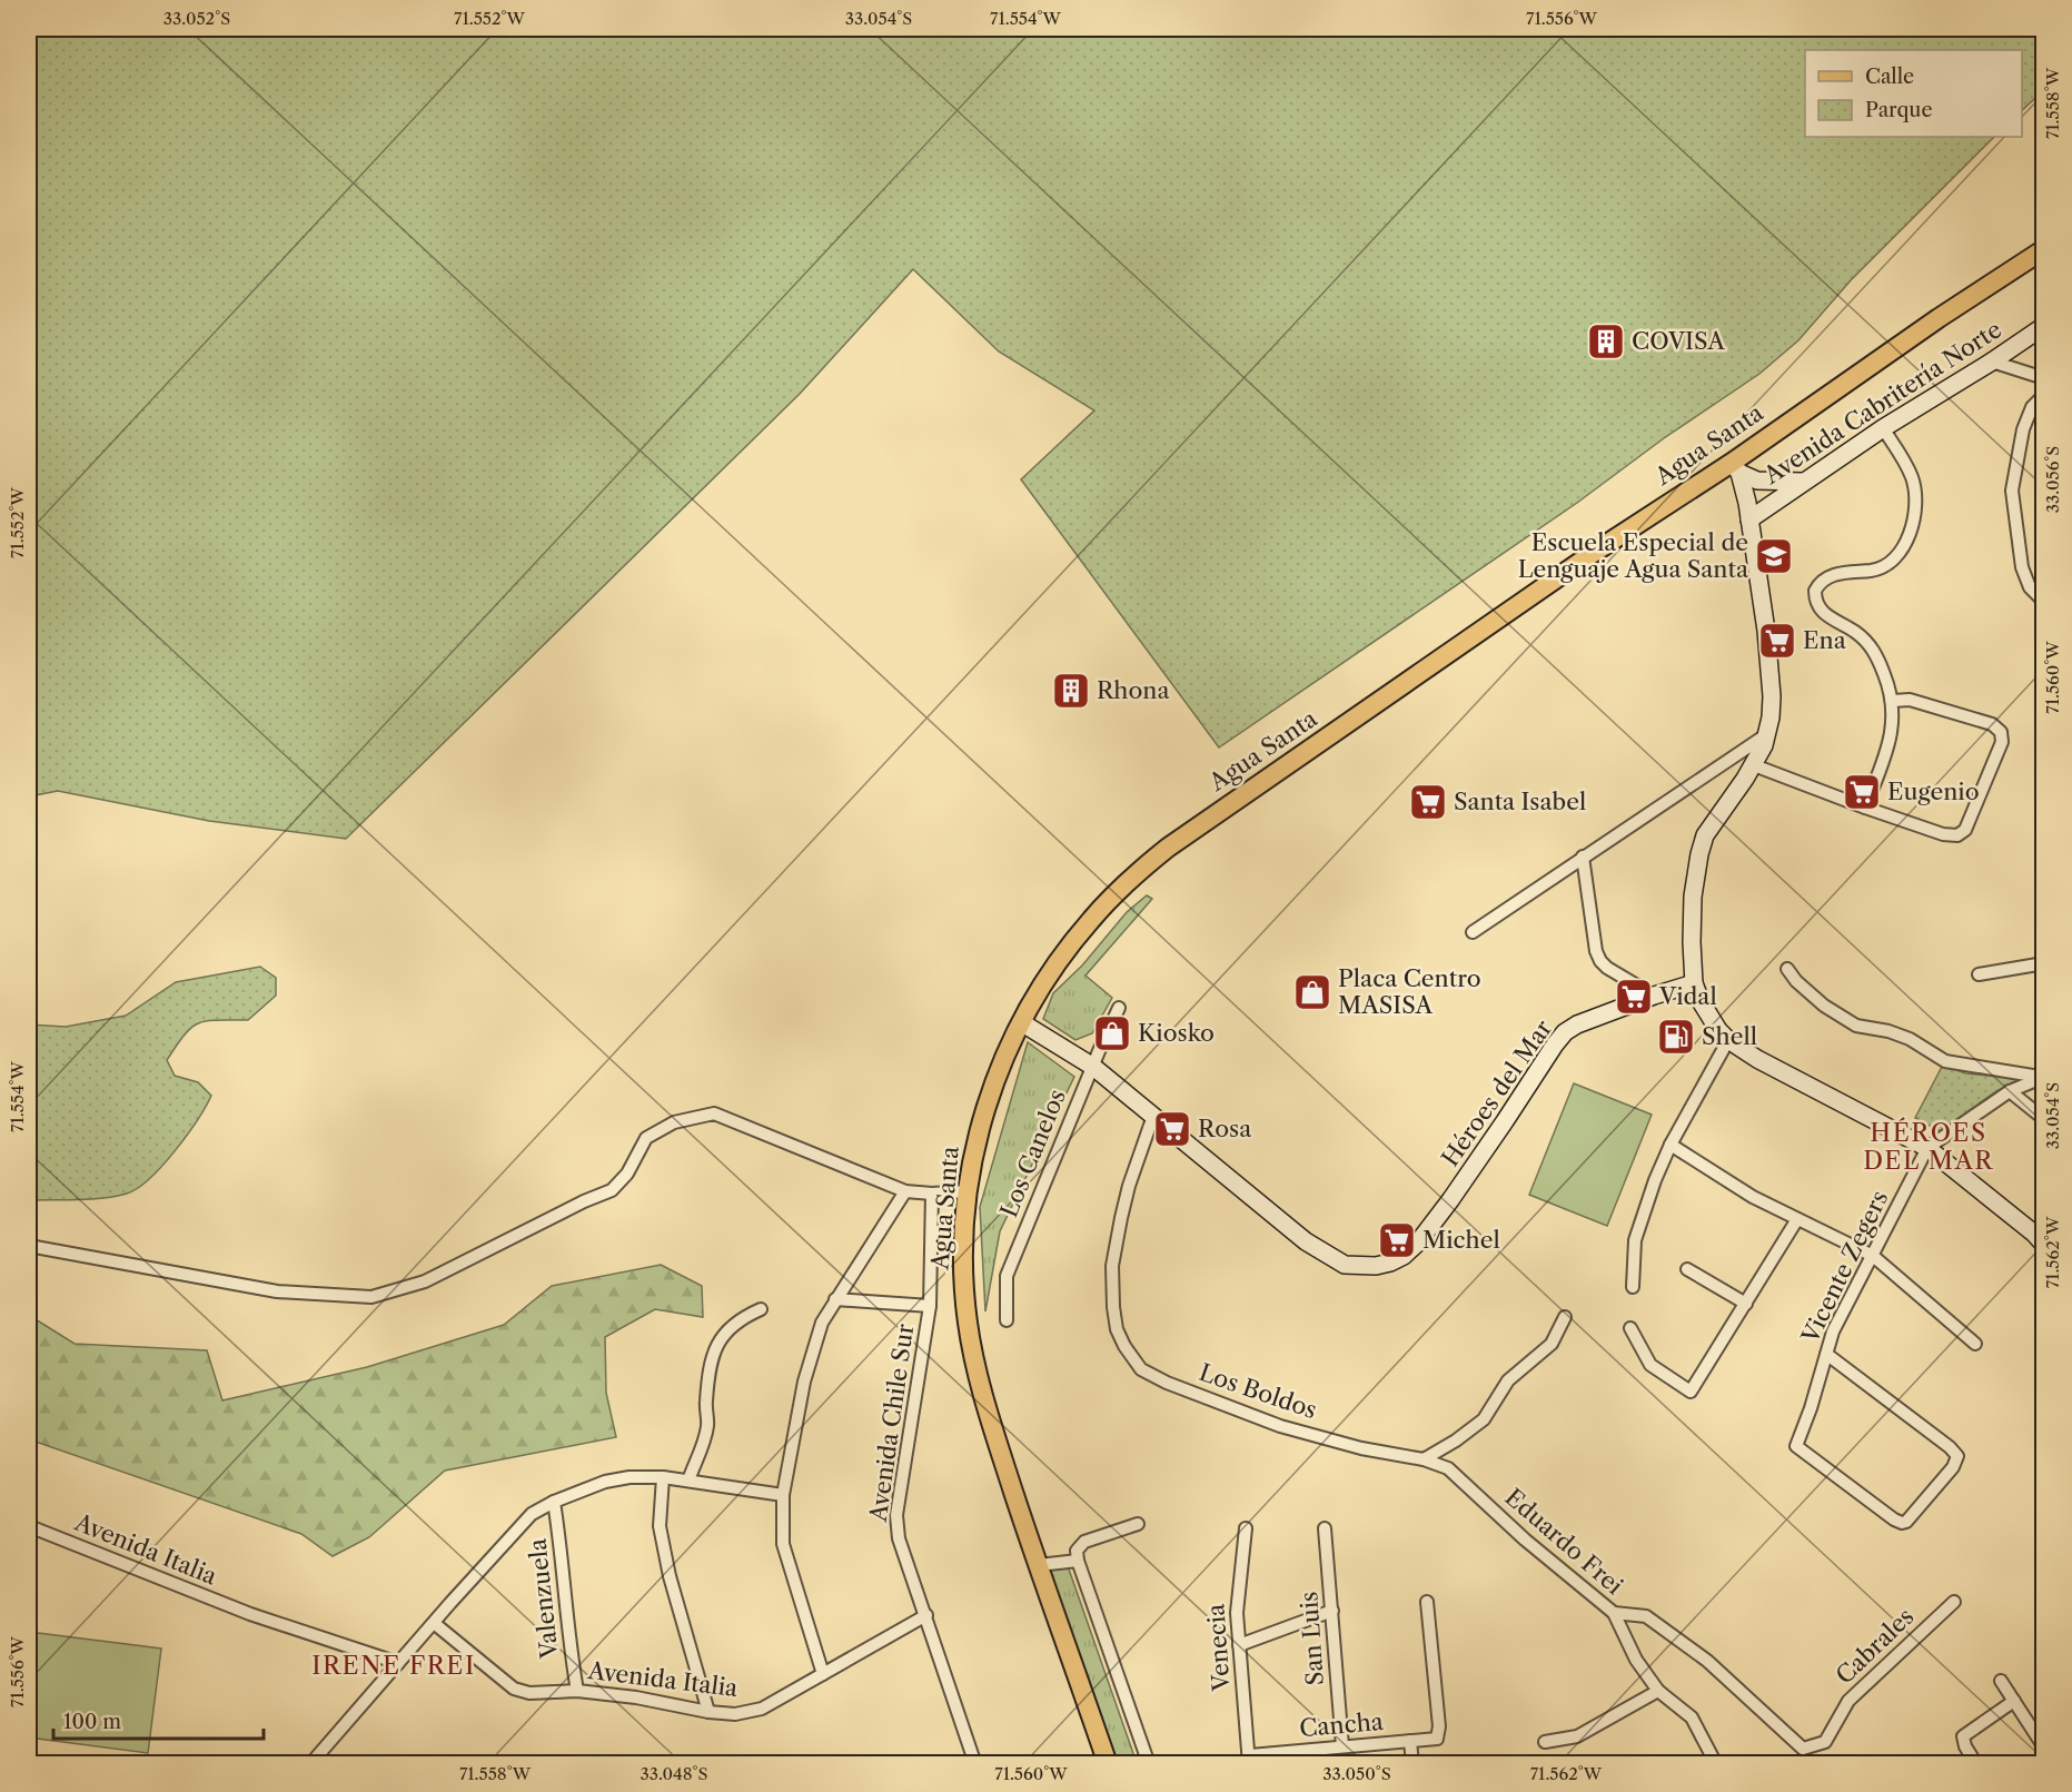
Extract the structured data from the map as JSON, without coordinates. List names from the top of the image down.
{
  "streets": {
    "main road": ["Agua Santa"],
    "street": [
      "Avenida Cabritería Norte",
      "Héroes del Mar",
      "Los Canelos",
      "Vicente Zegers",
      "Los Boldos",
      "Avenida Chile Sur",
      "Eduardo Frei",
      "Avenida Italia",
      "Valenzuela",
      "San Luis",
      "Cabrales",
      "Venecia",
      "Cancha"
    ]
  },
  "crossings": [
    ["Héroes del Mar", "Los Boldos"],
    ["Los Boldos", "Eduardo Frei"],
    ["Avenida Chile Sur", "Avenida Italia"],
    ["Eduardo Frei", "Cabrales"],
    ["Avenida Italia", "Valenzuela"],
    ["San Luis", "Cancha"],
    ["Venecia", "Cancha"]
  ],
  "districts": ["HÉROES DEL MAR", "IRENE FREI"],
  "places": {
    "building": ["COVISA", "Rhona"],
    "school or university": ["Escuela Especial de Lenguaje Agua Santa"],
    "supermarket": [
      "Ena",
      "Eugenio",
      "Santa Isabel",
      "Vidal",
      "Rosa",
      "Michel"
    ],
    "shop": ["Placa Centro MASISA", "Kiosko"],
    "fuel station": ["Shell"]
  },
  "legend": ["Calle", "Parque"],
  "scale_bar": "100 m",
  "coordinates": [
    "33.052°S",
    "71.552°W",
    "33.054°S",
    "71.554°W",
    "71.556°W",
    "71.558°W",
    "33.056°S",
    "71.560°W",
    "71.562°W",
    "33.048°S",
    "33.050°S"
  ]
}
